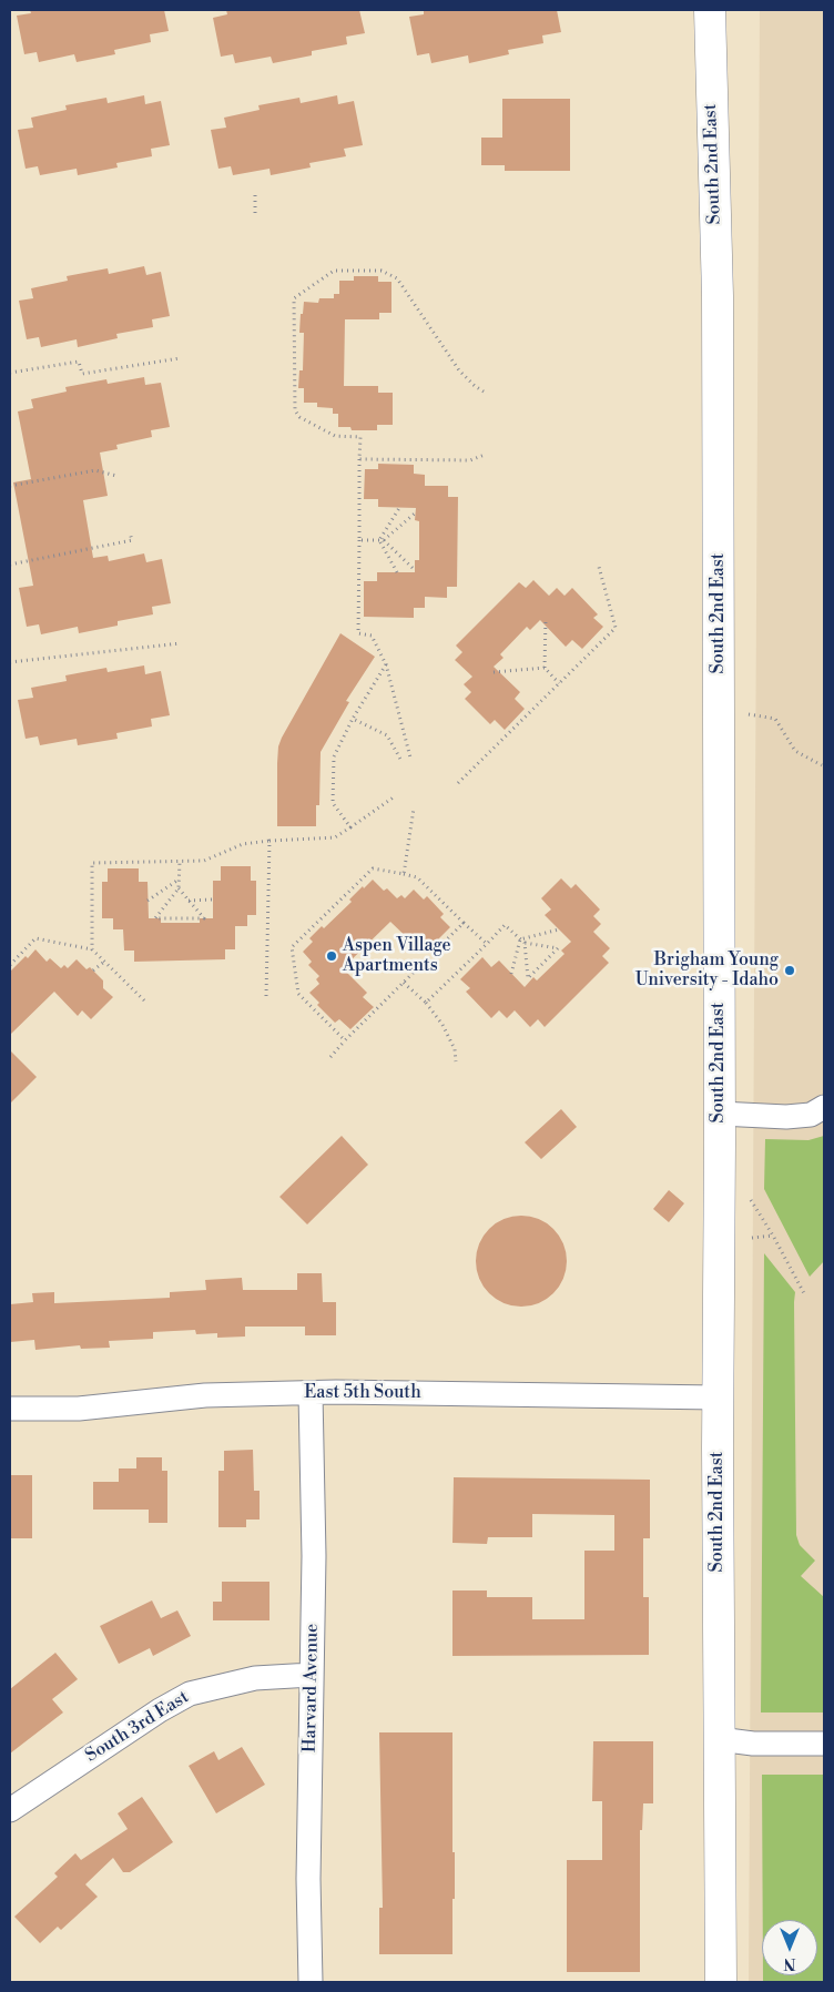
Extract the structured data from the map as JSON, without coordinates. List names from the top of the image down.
{
  "streets": {
    "main road": ["South 2nd East"],
    "street": ["East 5th South", "Harvard Avenue", "South 3rd East"]
  },
  "crossings": [
    ["South 2nd East", "East 5th South"],
    ["East 5th South", "Harvard Avenue"],
    ["Harvard Avenue", "South 3rd East"]
  ],
  "places": ["Aspen Village Apartments", "Brigham Young University - Idaho"],
  "north": "bottom"
}
